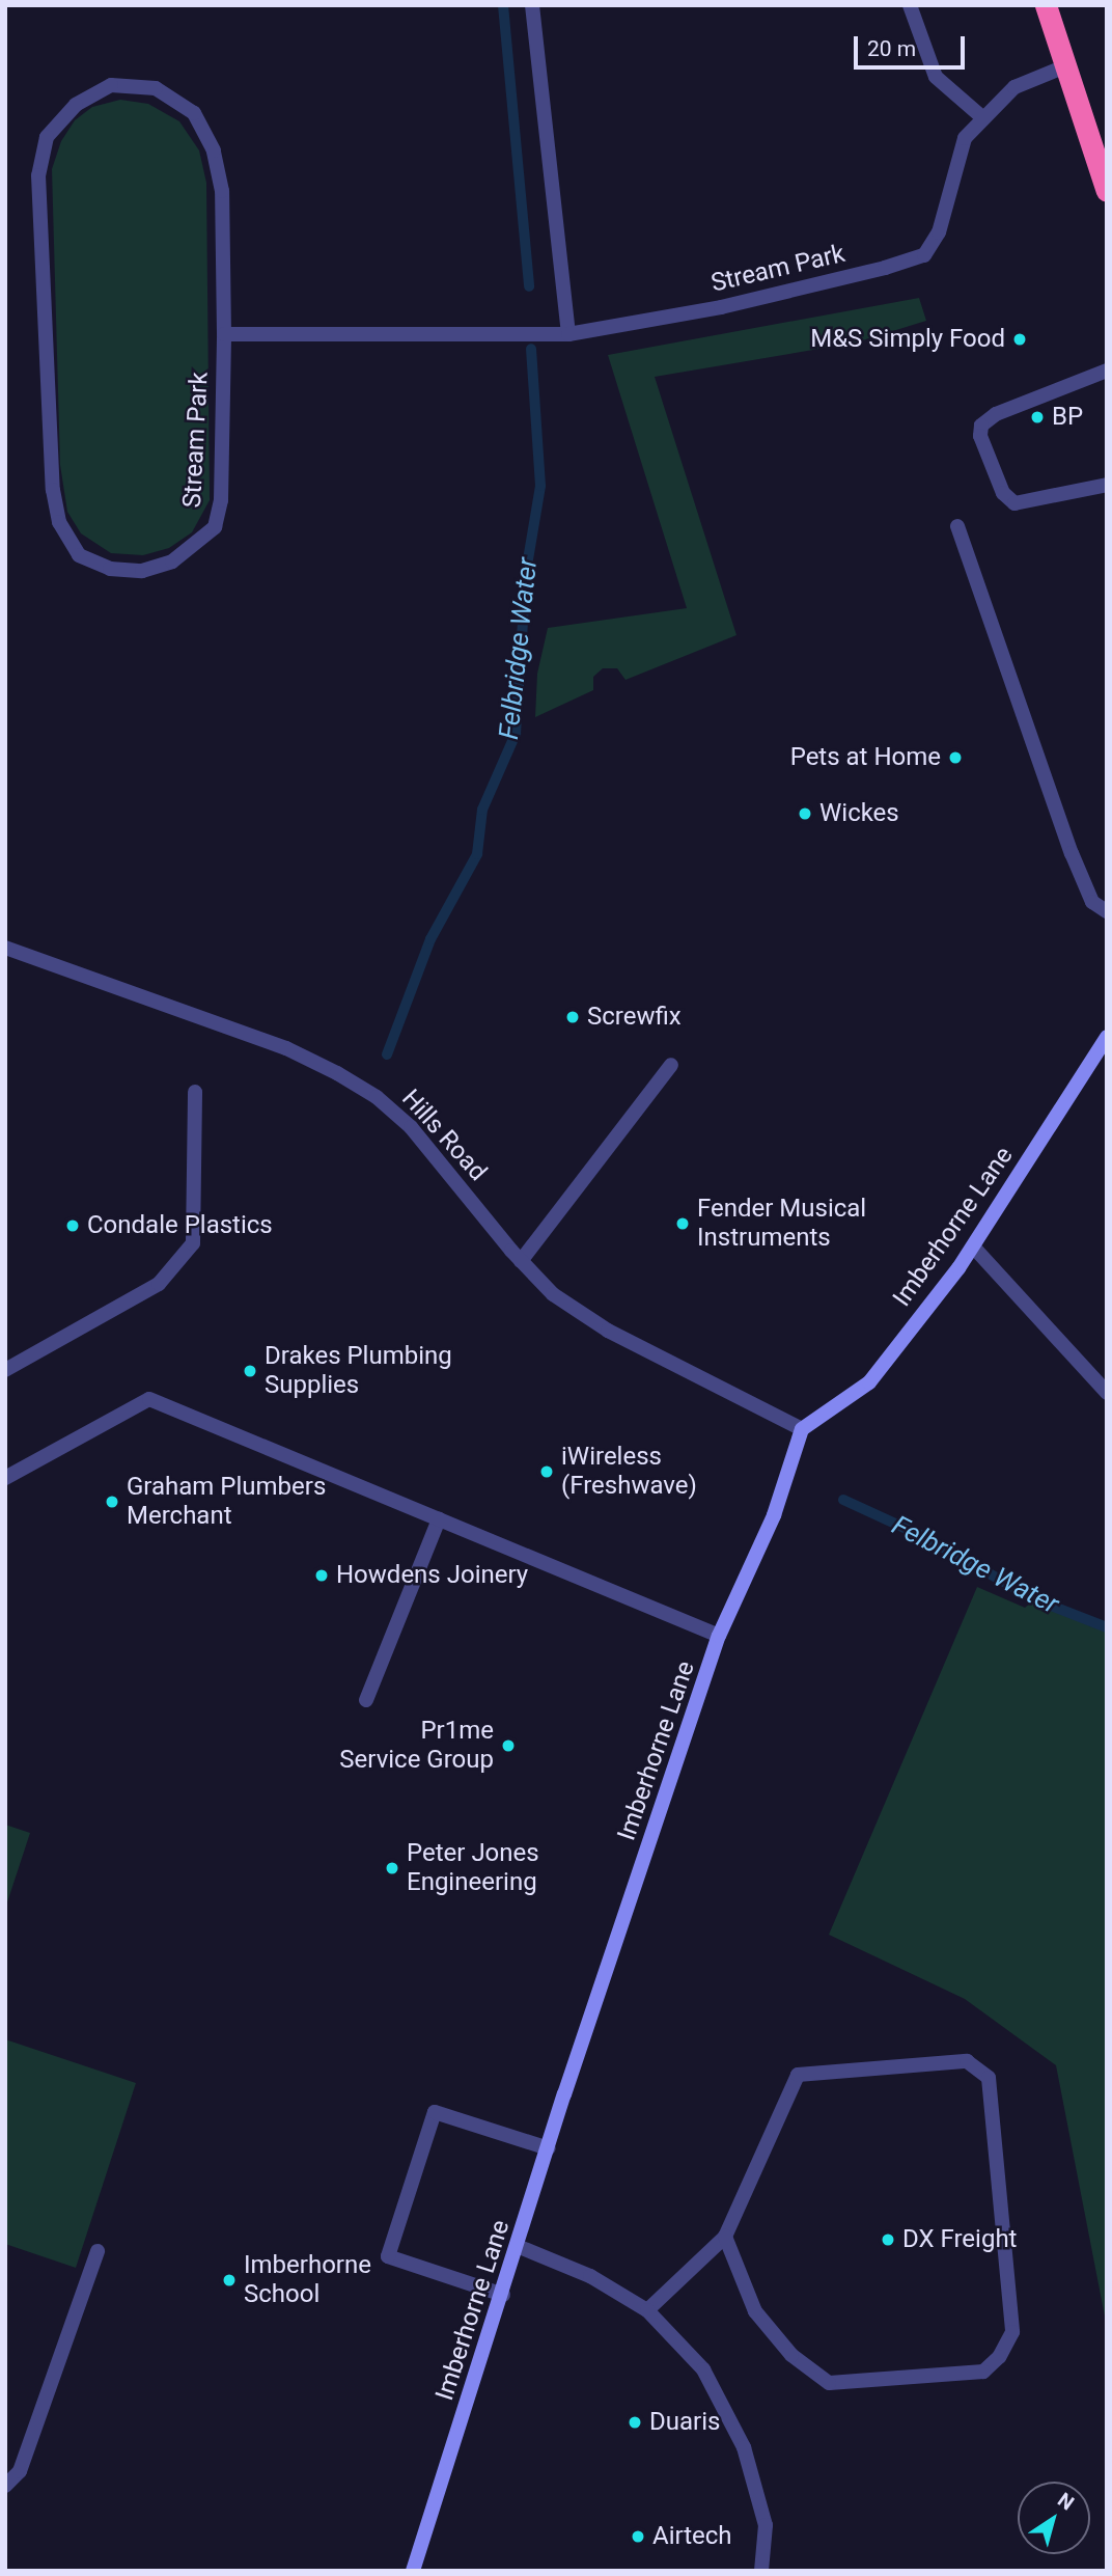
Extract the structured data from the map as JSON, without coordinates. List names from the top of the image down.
{
  "streets": {
    "street": ["Stream Park", "Hills Road", "Imberhorne Lane"]
  },
  "crossings": [
    ["Hills Road", "Imberhorne Lane"]
  ],
  "water": ["Felbridge Water"],
  "places": [
    "M&S Simply Food",
    "BP",
    "Pets at Home",
    "Wickes",
    "Screwfix",
    "Fender Musical Instruments",
    "Condale Plastics",
    "Drakes Plumbing Supplies",
    "iWireless (Freshwave)",
    "Graham Plumbers Merchant",
    "Howdens Joinery",
    "Pr1me Service Group",
    "Peter Jones Engineering",
    "DX Freight",
    "Imberhorne School",
    "Duaris",
    "Airtech"
  ],
  "scale_bar": "20 m",
  "north": "top right"
}
